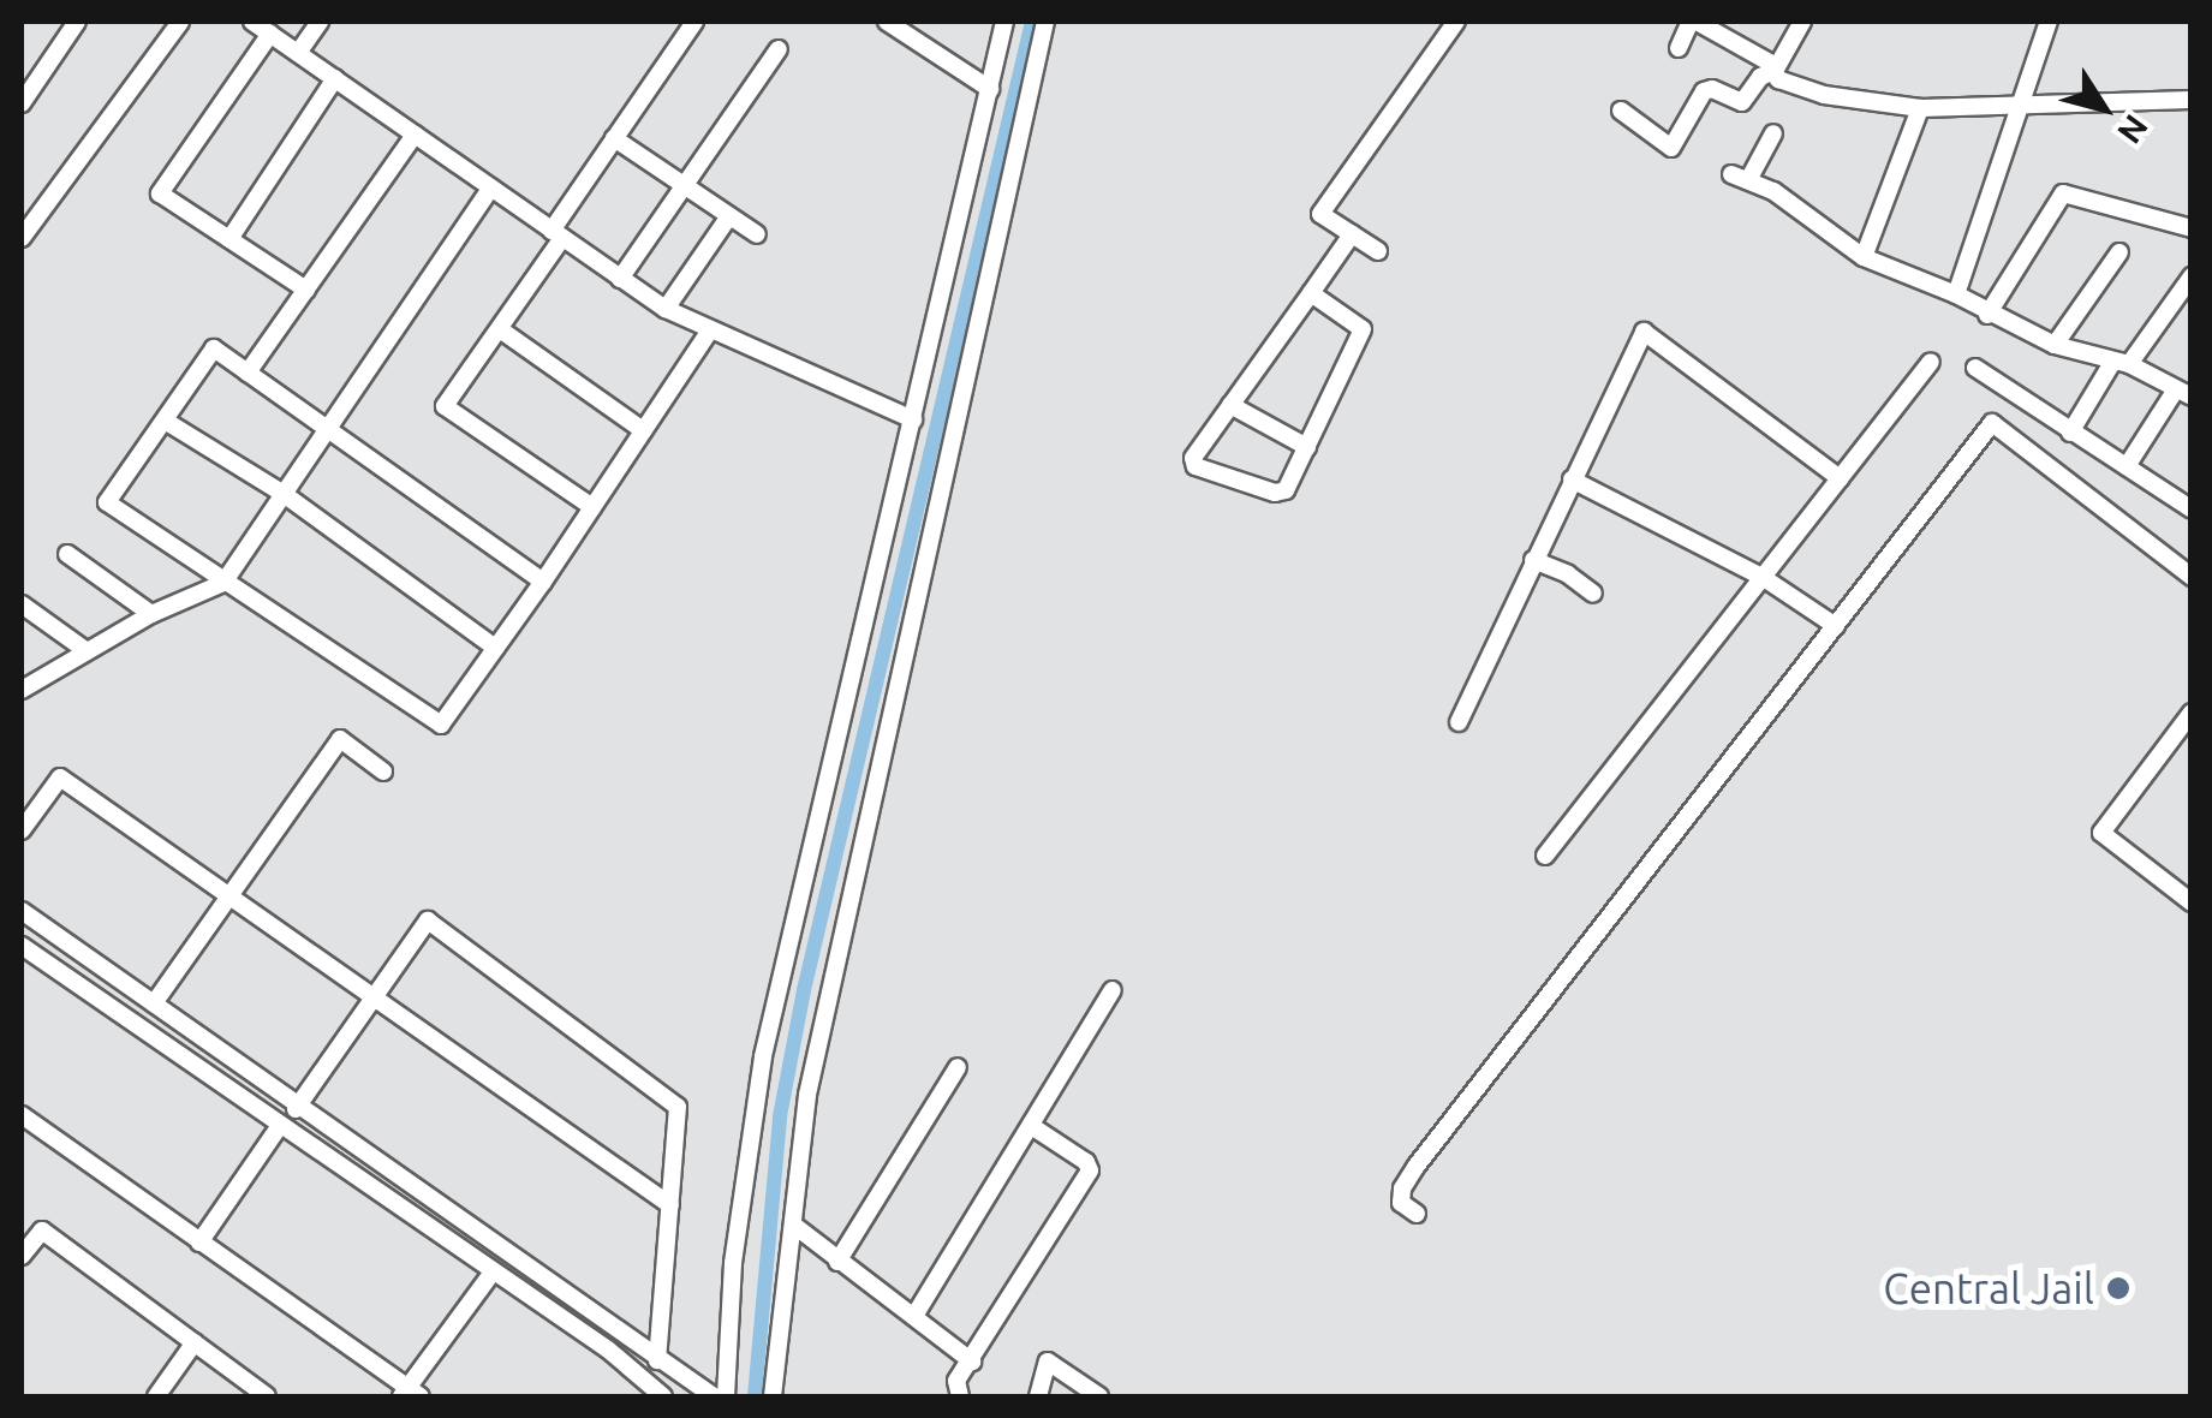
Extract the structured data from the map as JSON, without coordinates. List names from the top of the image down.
{
  "places": ["Central Jail"],
  "north": "bottom right"
}
